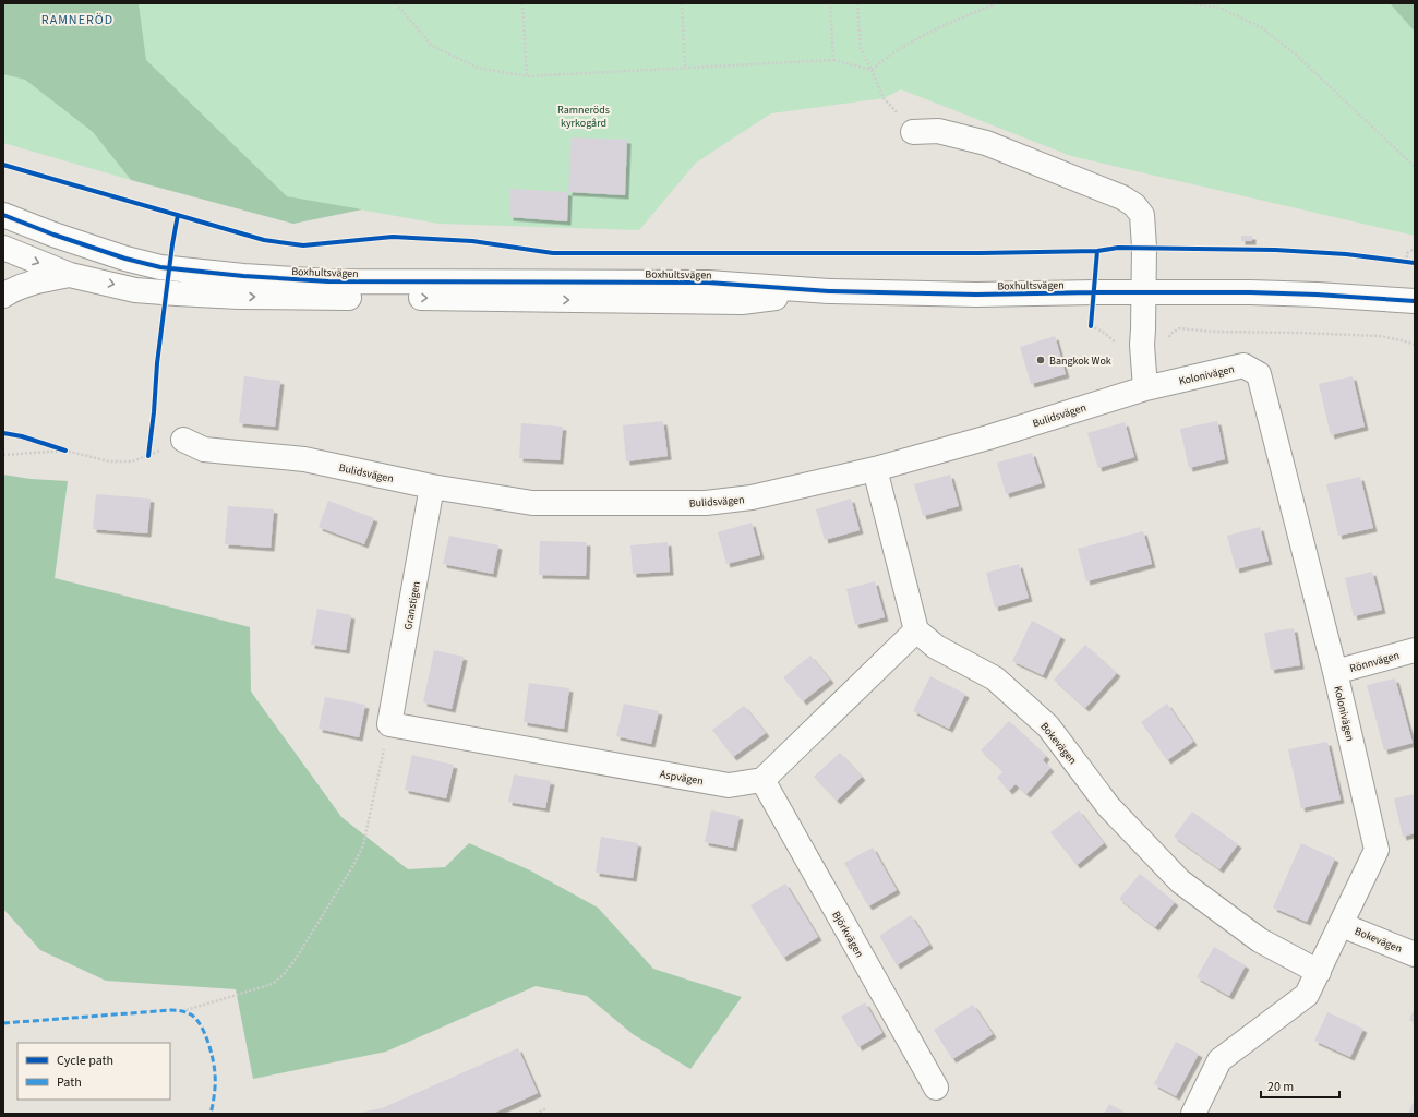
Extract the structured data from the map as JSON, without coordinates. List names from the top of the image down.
{
  "streets": {
    "street": [
      "Boxhultsvägen",
      "Kolonivägen",
      "Bulidsvägen",
      "Granstigen",
      "Rönnvägen",
      "Bokevägen",
      "Aspvägen",
      "Björkvägen"
    ]
  },
  "crossings": [
    ["Kolonivägen", "Bulidsvägen"],
    ["Kolonivägen", "Rönnvägen"],
    ["Kolonivägen", "Bokevägen"],
    ["Bulidsvägen", "Granstigen"],
    ["Granstigen", "Aspvägen"],
    ["Aspvägen", "Björkvägen"]
  ],
  "districts": ["RAMNERÖD"],
  "parks": ["Ramneröds kyrkogård"],
  "places": ["Bangkok Wok"],
  "legend": ["Cycle path", "Path"],
  "scale_bar": "20 m"
}
